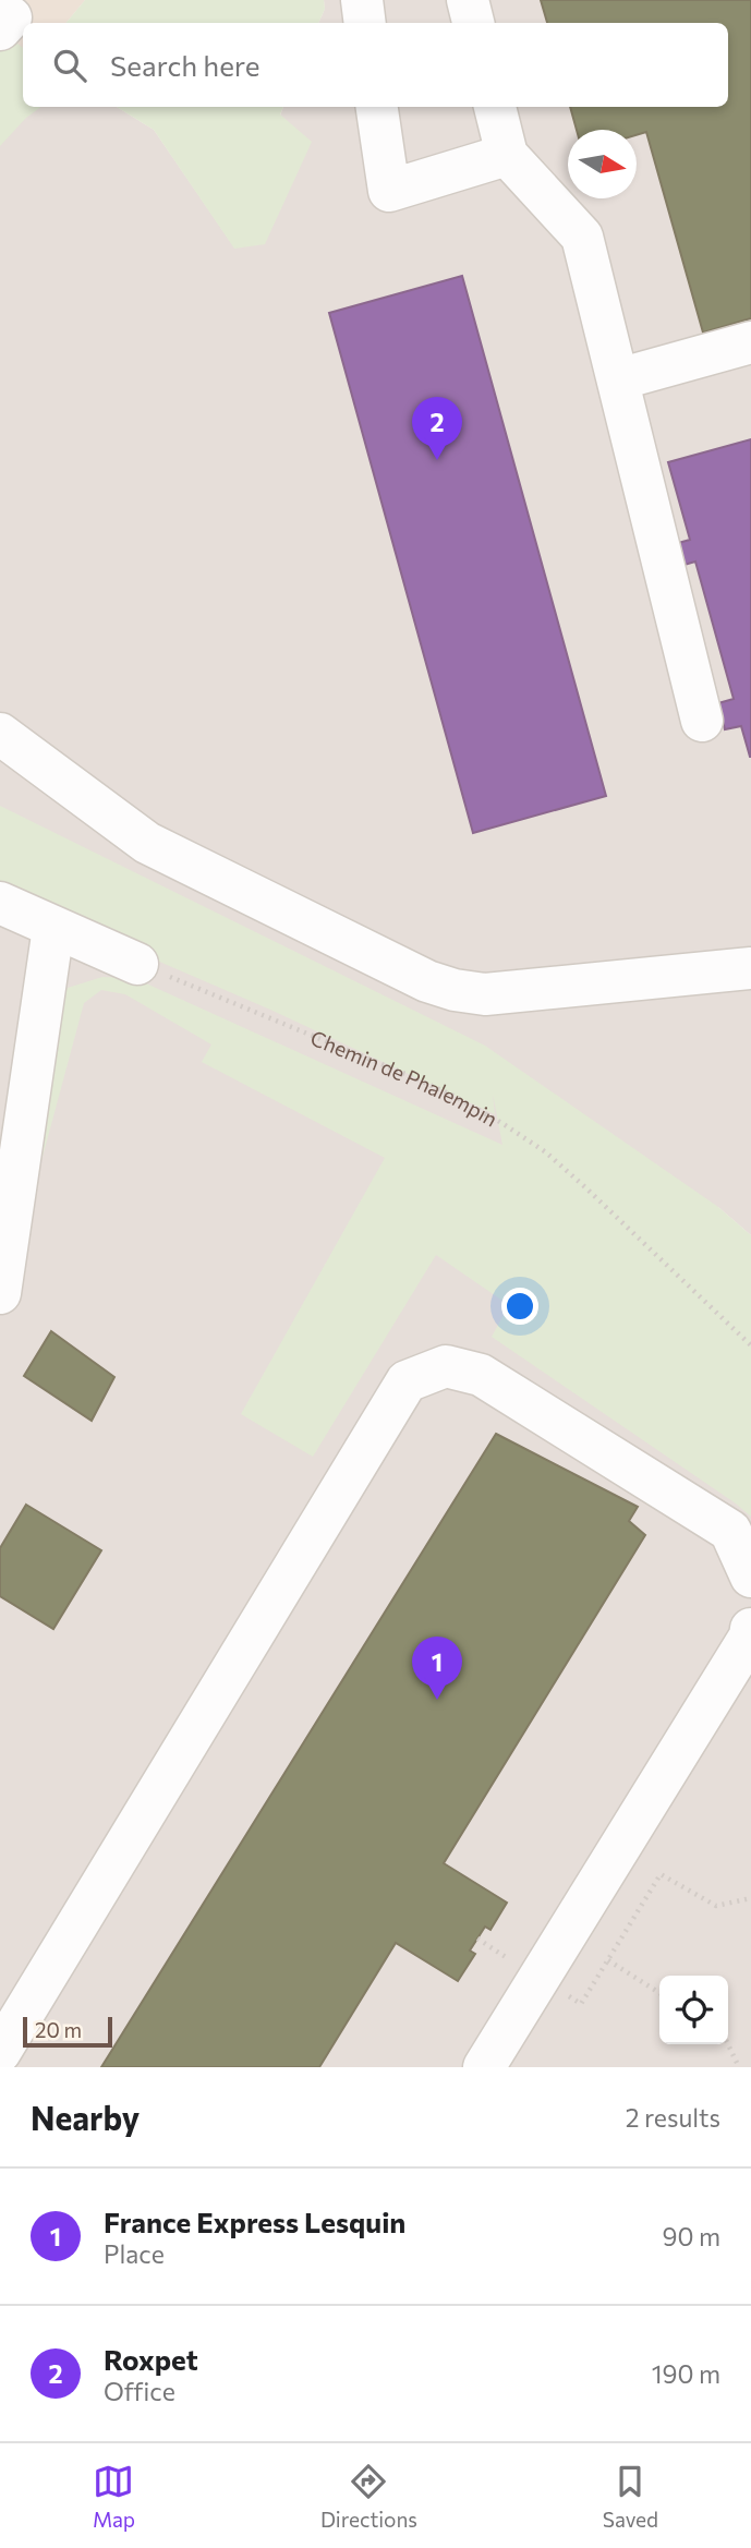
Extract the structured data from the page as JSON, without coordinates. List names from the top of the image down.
{
  "streets": {
    "path": ["Chemin de Phalempin"]
  },
  "scale_bar": "20 m",
  "north": "right",
  "page": {
    "search": "Search here",
    "pins": ["2", "1"],
    "scale": "20 m",
    "heading": ["Nearby", "2 results"],
    "list": [
      {
        "mark": "1",
        "name": "France Express Lesquin",
        "note": "Place",
        "value": "90 m"
      },
      {
        "mark": "2",
        "name": "Roxpet",
        "note": "Office",
        "value": "190 m"
      }
    ],
    "nav": ["Map", "Directions", "Saved"]
  }
}
